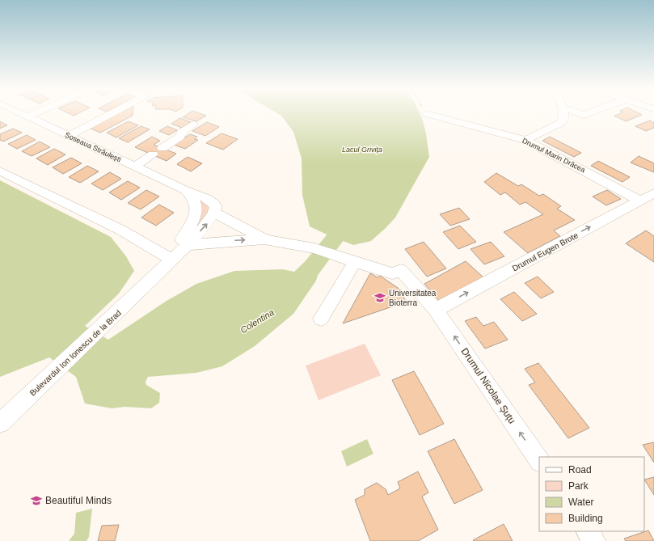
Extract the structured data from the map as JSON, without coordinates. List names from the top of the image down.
{
  "streets": {
    "street": [
      "Șoseaua Străulești",
      "Drumul Marin Drăcea",
      "Drumul Eugen Brote",
      "Bulevardul Ion Ionescu de la Brad",
      "Drumul Nicolae Șuțu"
    ]
  },
  "crossings": [
    ["Șoseaua Străulești", "Bulevardul Ion Ionescu de la Brad"],
    ["Drumul Marin Drăcea", "Drumul Eugen Brote"],
    ["Drumul Eugen Brote", "Drumul Nicolae Șuțu"]
  ],
  "one_way": ["Drumul Eugen Brote", "Drumul Nicolae Șuțu"],
  "water": ["Lacul Grivița", "Colentina"],
  "places": {
    "school or university": ["Universitatea Bioterra", "Beautiful Minds"]
  },
  "legend": [
    "Road",
    "Park",
    "Water",
    "Building"
  ]
}
